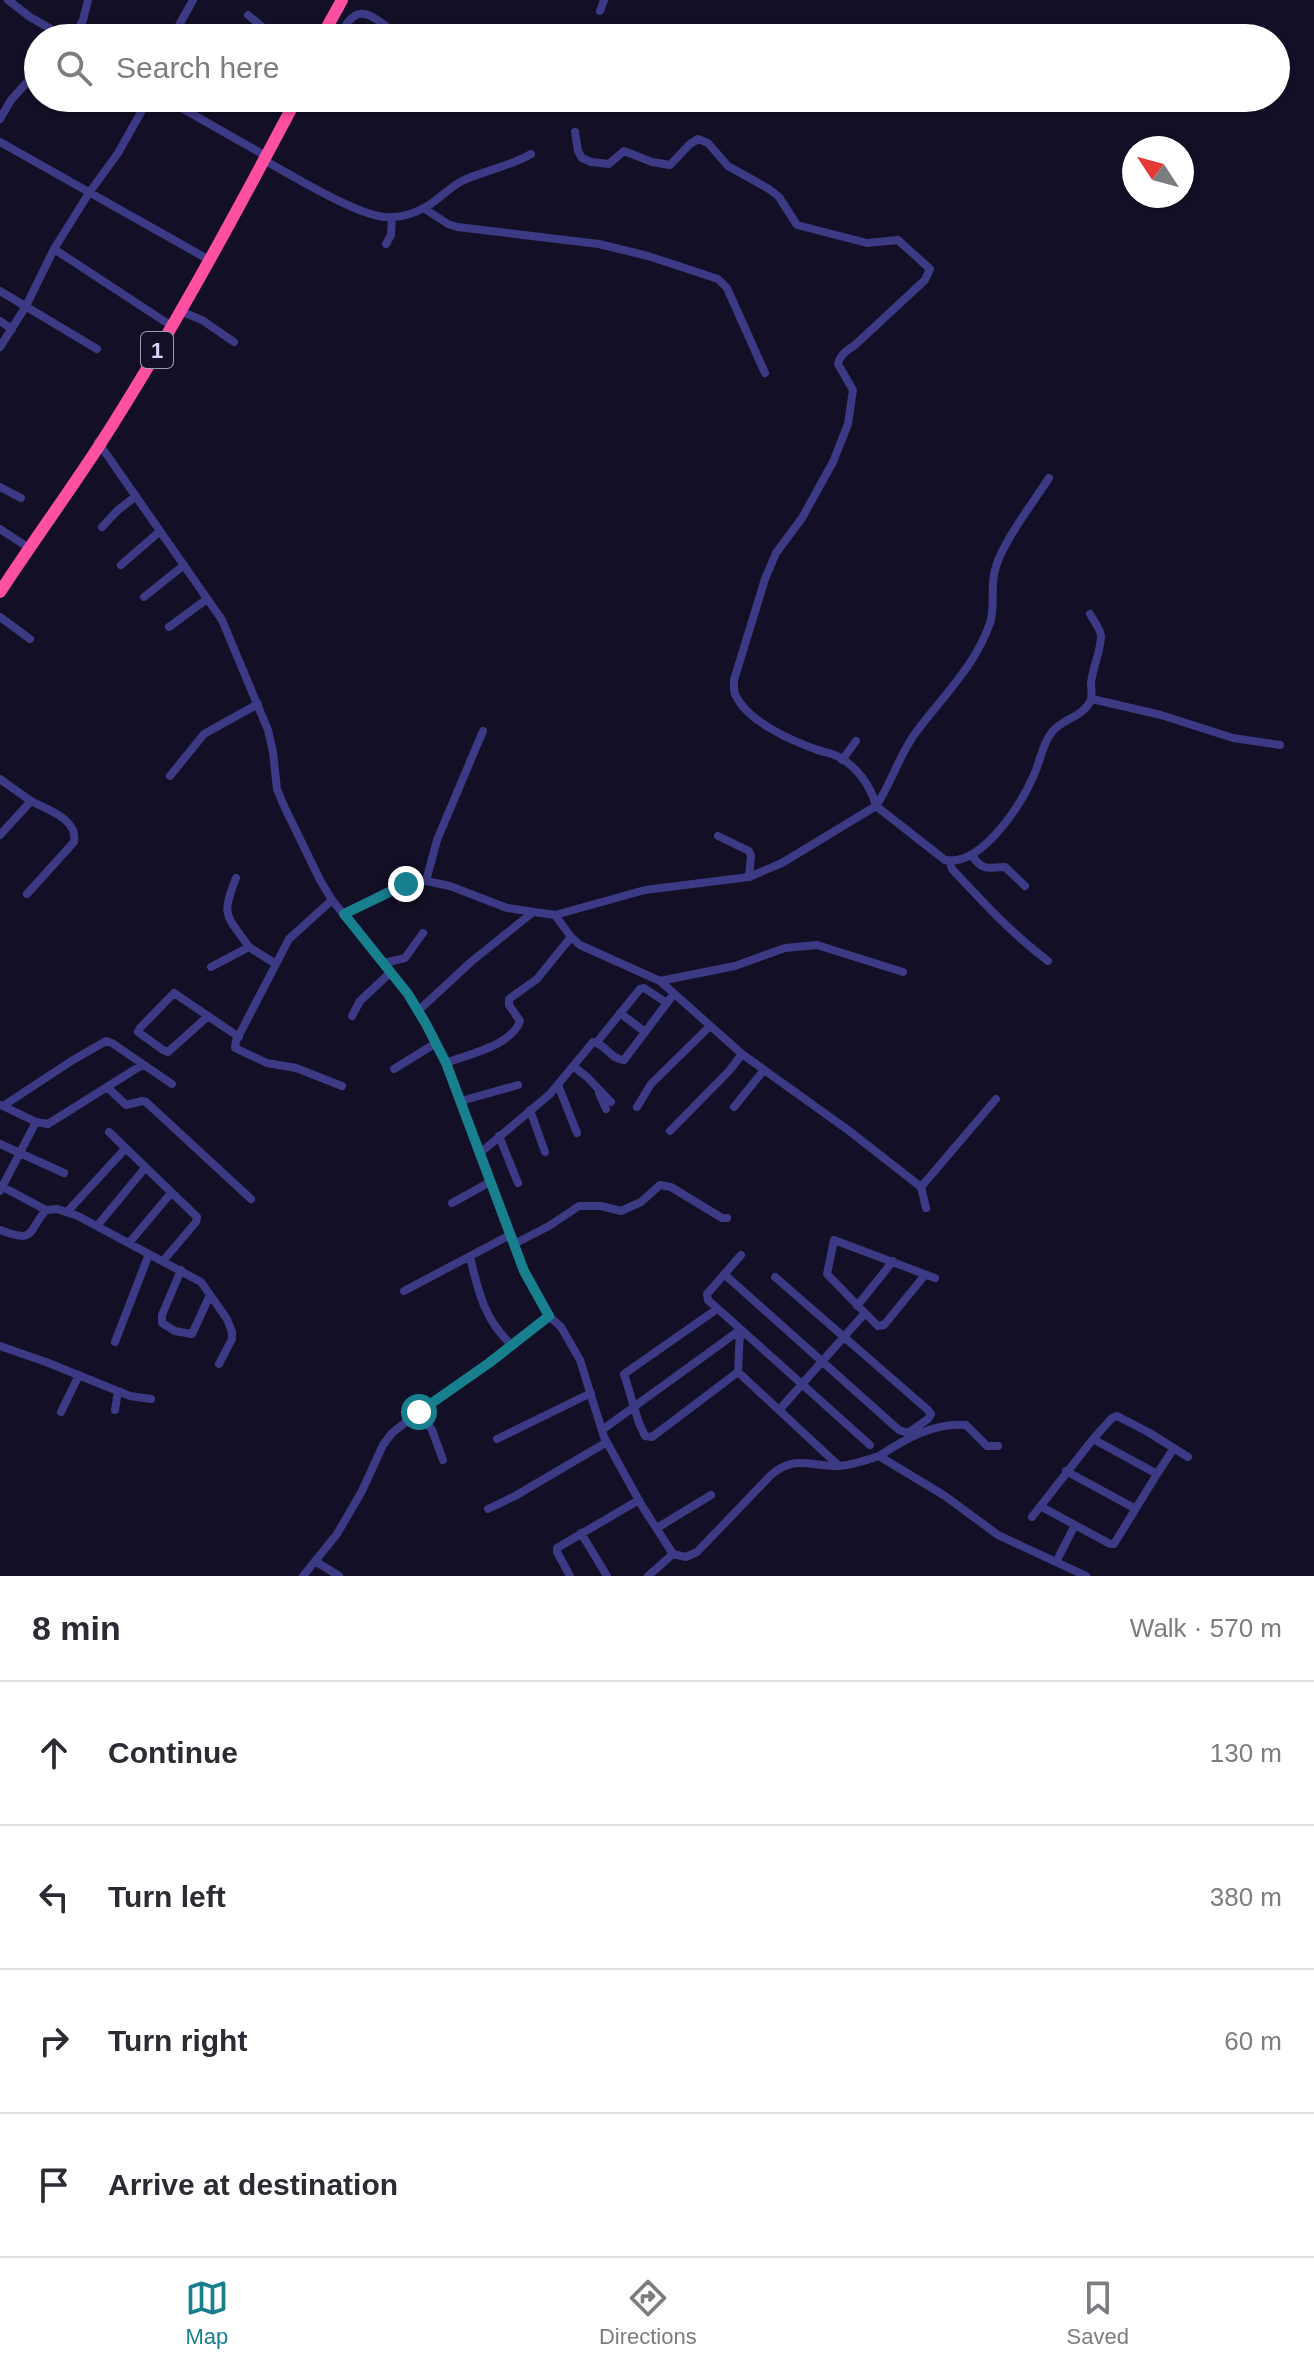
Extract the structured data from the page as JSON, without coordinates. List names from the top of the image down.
{
  "streets": {
    "highway": ["1"]
  },
  "north": "top left",
  "page": {
    "search": "Search here",
    "heading": ["8 min", "Walk · 570 m"],
    "list": [
      ["Continue", "130 m"],
      ["Turn left", "380 m"],
      ["Turn right", "60 m"],
      "Arrive at destination"
    ],
    "nav": ["Map", "Directions", "Saved"]
  }
}
